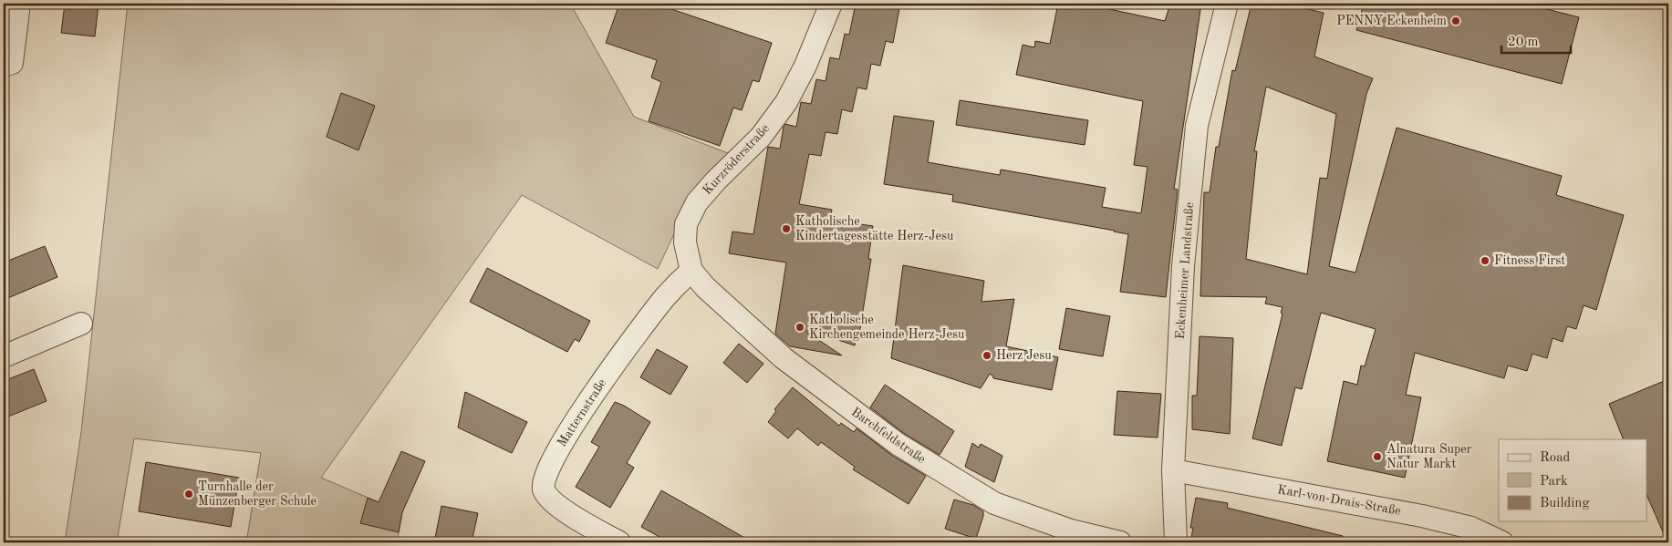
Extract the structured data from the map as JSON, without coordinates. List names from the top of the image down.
{
  "streets": {
    "street": [
      "Kurzröderstraße",
      "Eckenheimer Landstraße",
      "Matternstraße",
      "Barchfeldstraße",
      "Karl-von-Drais-Straße"
    ]
  },
  "crossings": [
    ["Kurzröderstraße", "Matternstraße"],
    ["Kurzröderstraße", "Barchfeldstraße"],
    ["Eckenheimer Landstraße", "Karl-von-Drais-Straße"],
    ["Matternstraße", "Barchfeldstraße"]
  ],
  "places": [
    "PENNY Eckenheim",
    "Katholische Kindertagesstätte Herz-Jesu",
    "Fitness First",
    "Katholische Kirchengemeinde Herz-Jesu",
    "Herz Jesu",
    "Alnatura Super Natur Markt",
    "Turnhalle der Münzenberger Schule"
  ],
  "legend": ["Road", "Park", "Building"],
  "scale_bar": "20 m"
}
